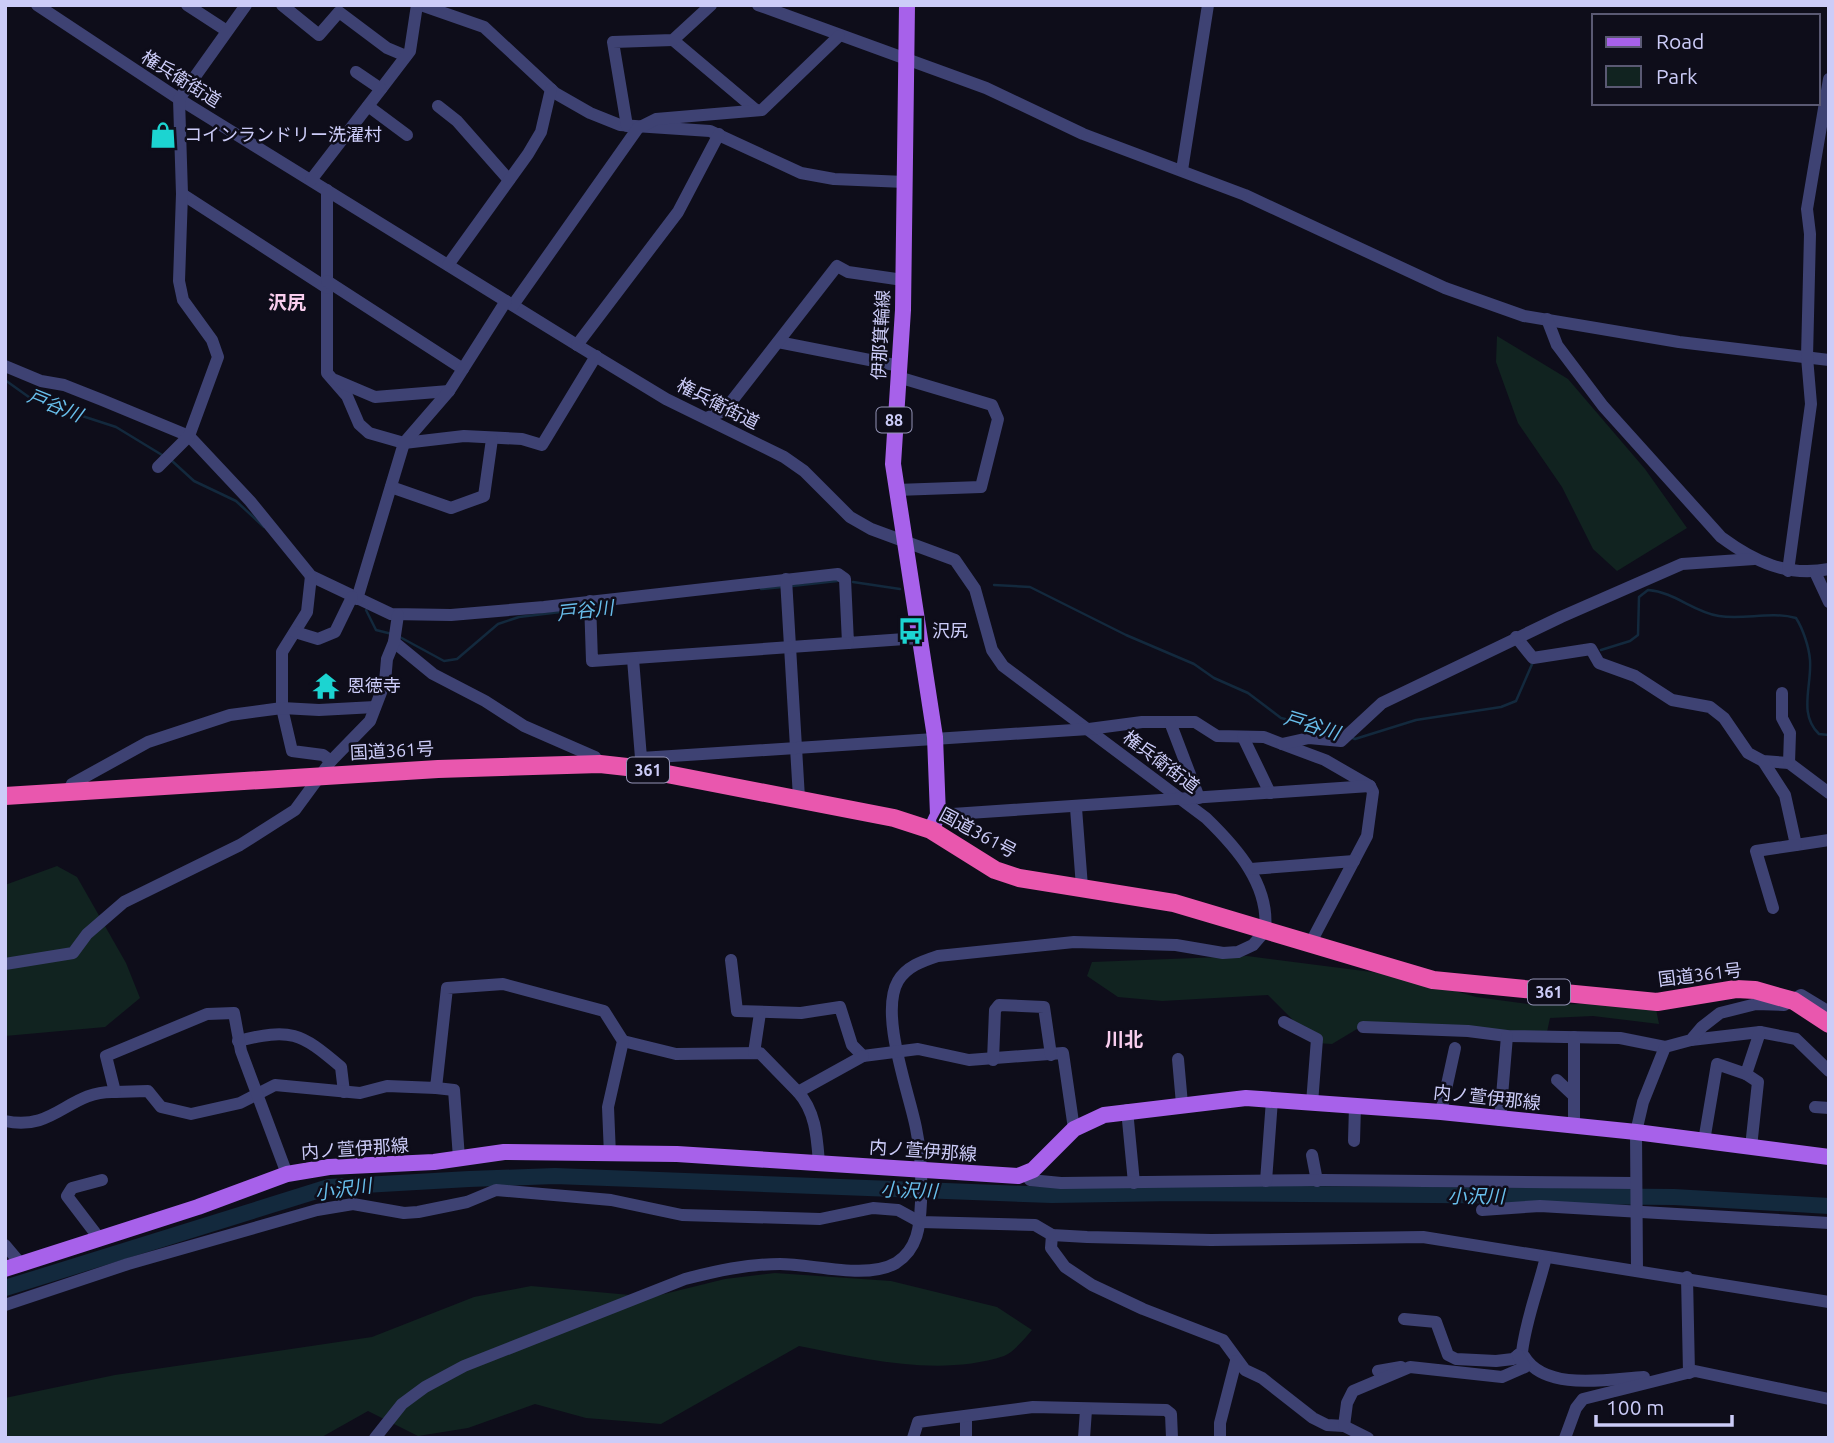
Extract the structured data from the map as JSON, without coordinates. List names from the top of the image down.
{
  "streets": {
    "highway": ["国道361号", "361"],
    "main road": ["伊那箕輪線", "88", "内ノ萱伊那線"],
    "street": ["権兵衛街道"]
  },
  "crossings": [
    ["権兵衛街道", "伊那箕輪線"],
    ["権兵衛街道", "国道361号"],
    ["伊那箕輪線", "国道361号"]
  ],
  "districts": ["沢尻", "川北"],
  "water": ["戸谷川", "小沢川"],
  "places": {
    "shop": ["コインランドリー洗濯村"],
    "bus stop": ["沢尻"],
    "temple": ["恩徳寺"]
  },
  "legend": ["Road", "Park"],
  "scale_bar": "100 m"
}
